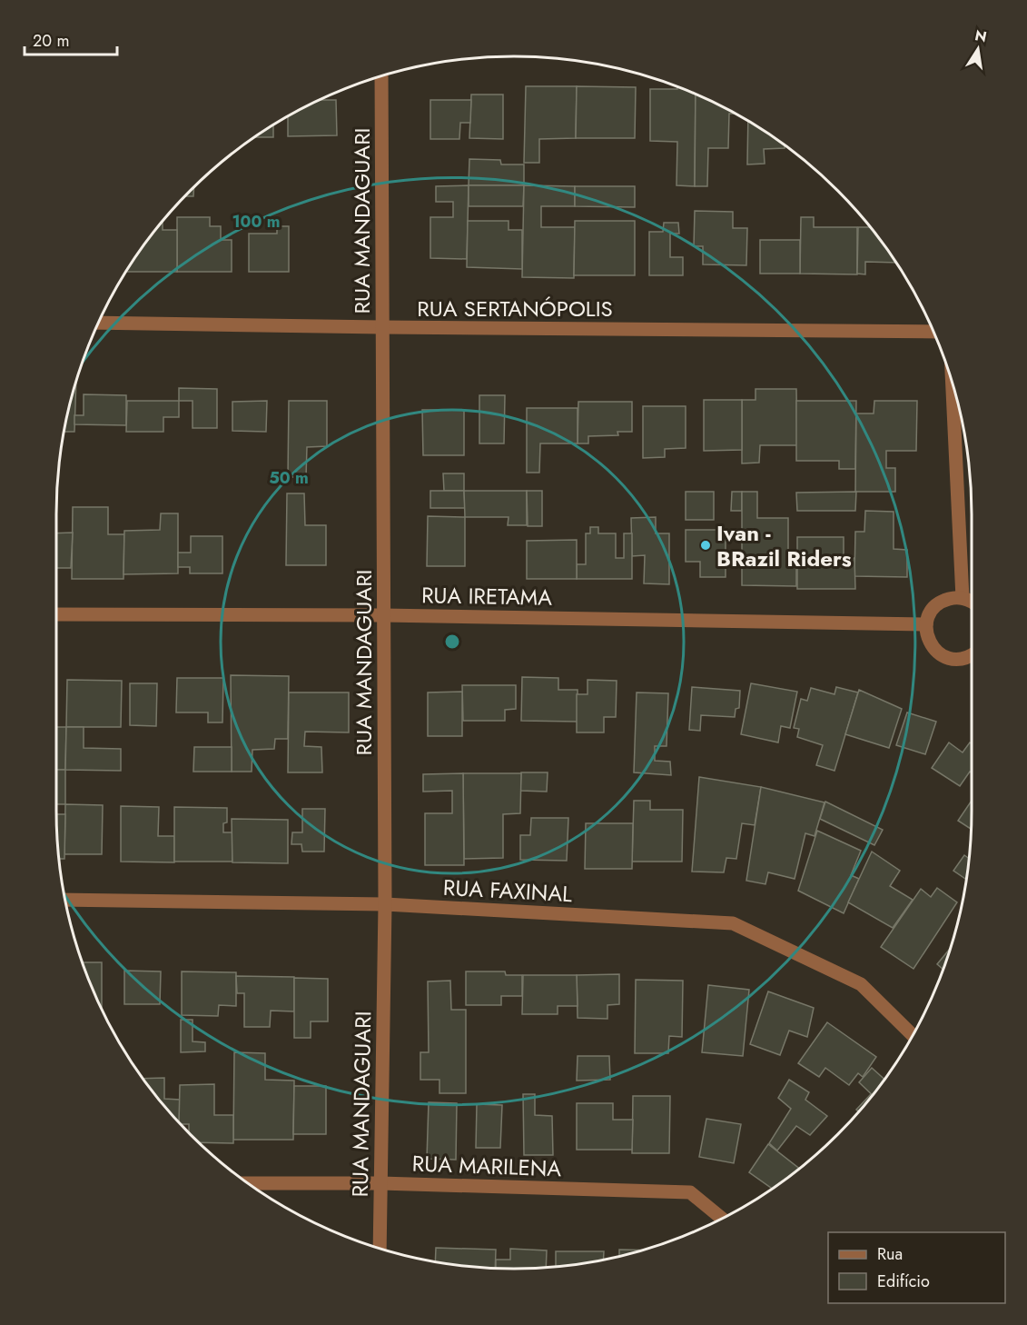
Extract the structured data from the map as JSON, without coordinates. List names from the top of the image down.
{
  "streets": {
    "street": [
      "RUA MANDAGUARI",
      "RUA SERTANÓPOLIS",
      "RUA IRETAMA",
      "RUA FAXINAL",
      "RUA MARILENA"
    ]
  },
  "crossings": [
    ["RUA MANDAGUARI", "RUA SERTANÓPOLIS"],
    ["RUA MANDAGUARI", "RUA IRETAMA"],
    ["RUA MANDAGUARI", "RUA FAXINAL"],
    ["RUA MANDAGUARI", "RUA MARILENA"]
  ],
  "places": ["Ivan - BRazil Riders"],
  "legend": ["Rua", "Edifício"],
  "scale_bar": "20 m",
  "north": "top",
  "rings": ["100 m", "50 m"]
}
